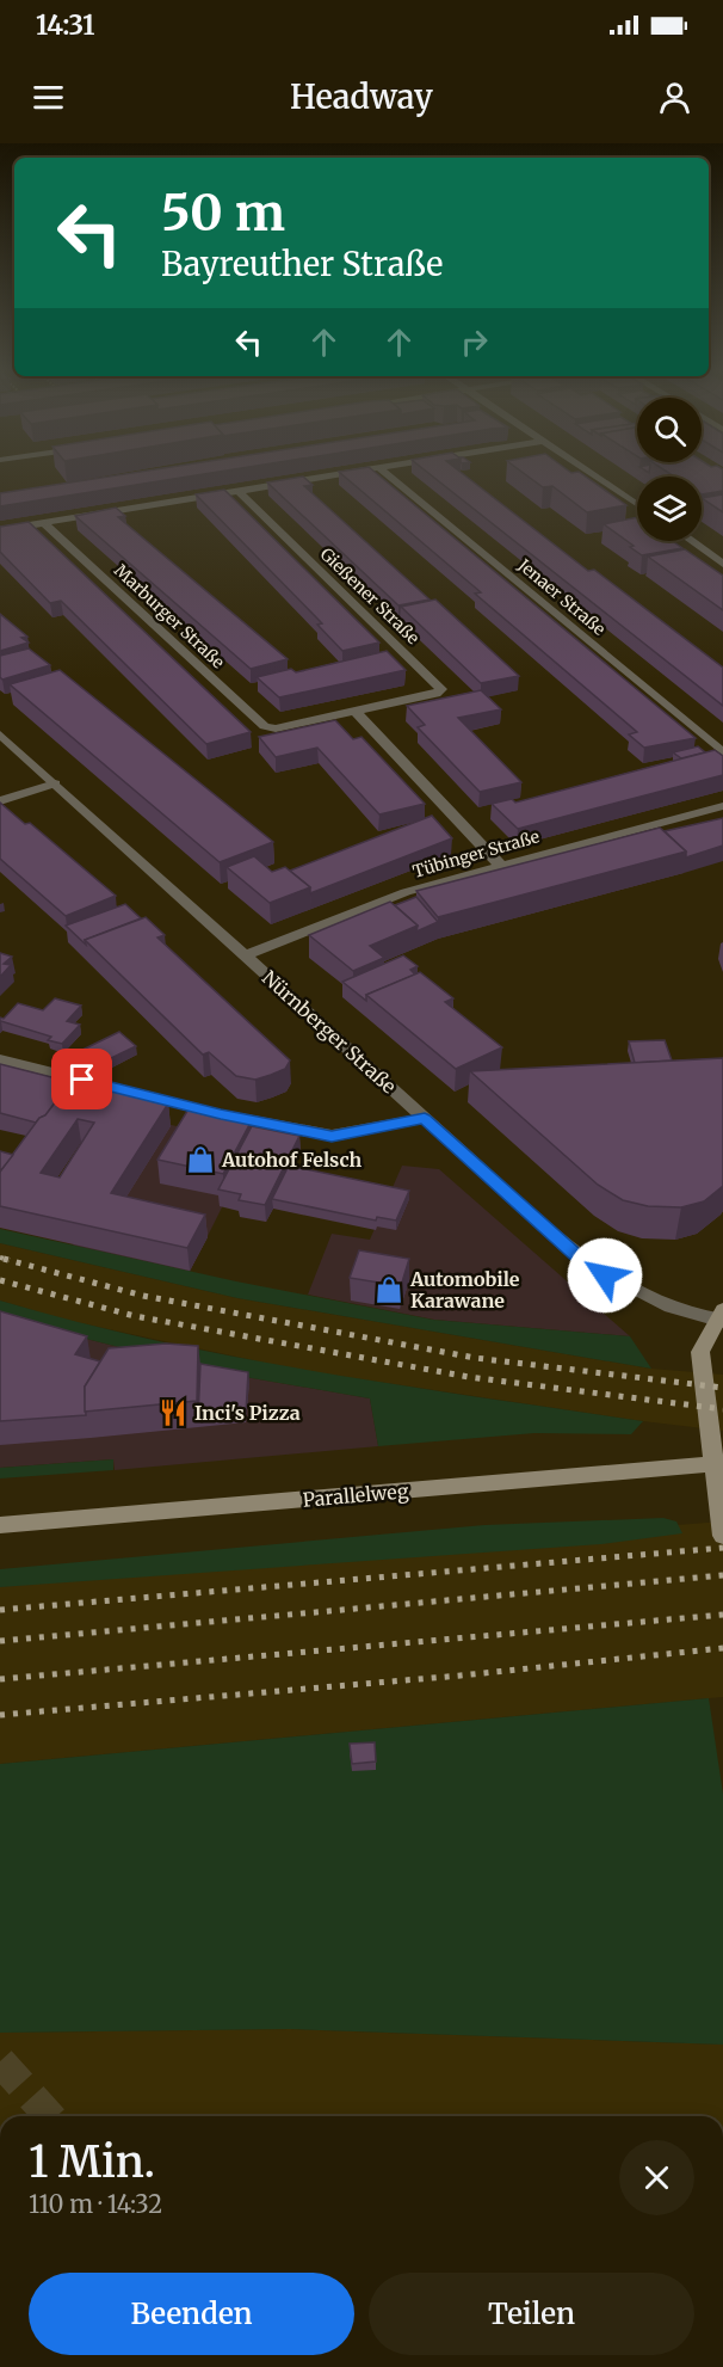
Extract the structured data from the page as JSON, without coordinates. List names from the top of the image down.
{
  "streets": {
    "street": [
      "Gießener Straße",
      "Jenaer Straße",
      "Marburger Straße",
      "Tübinger Straße",
      "Nürnberger Straße",
      "Parallelweg"
    ]
  },
  "crossings": [
    ["Gießener Straße", "Marburger Straße"],
    ["Tübinger Straße", "Nürnberger Straße"]
  ],
  "places": {
    "shop": ["Autohof Felsch", "Automobile Karawane"],
    "restaurant": ["Inci's Pizza"]
  },
  "page": {
    "status": "14:31",
    "header": "Headway",
    "turn": ["50 m", "Bayreuther Straße"],
    "heading": ["1 Min.", "110 m · 14:32"],
    "buttons": ["Beenden", "Teilen"]
  }
}
